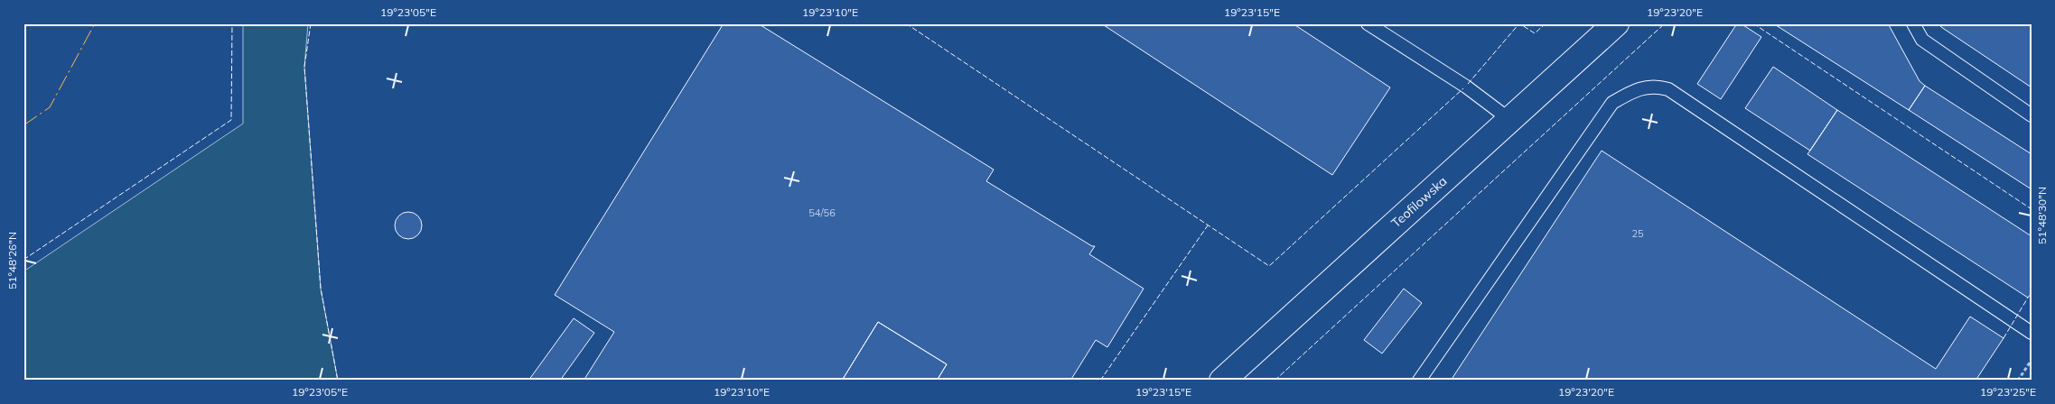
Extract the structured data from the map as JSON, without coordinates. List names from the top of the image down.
{
  "streets": {
    "street": ["Teofilowska"]
  },
  "house_numbers": ["54/56", "25"],
  "coordinates": [
    "19°23'05\"E",
    "19°23'10\"E",
    "19°23'15\"E",
    "19°23'20\"E",
    "51°48'30\"N",
    "51°48'26\"N",
    "19°23'25\"E"
  ]
}
